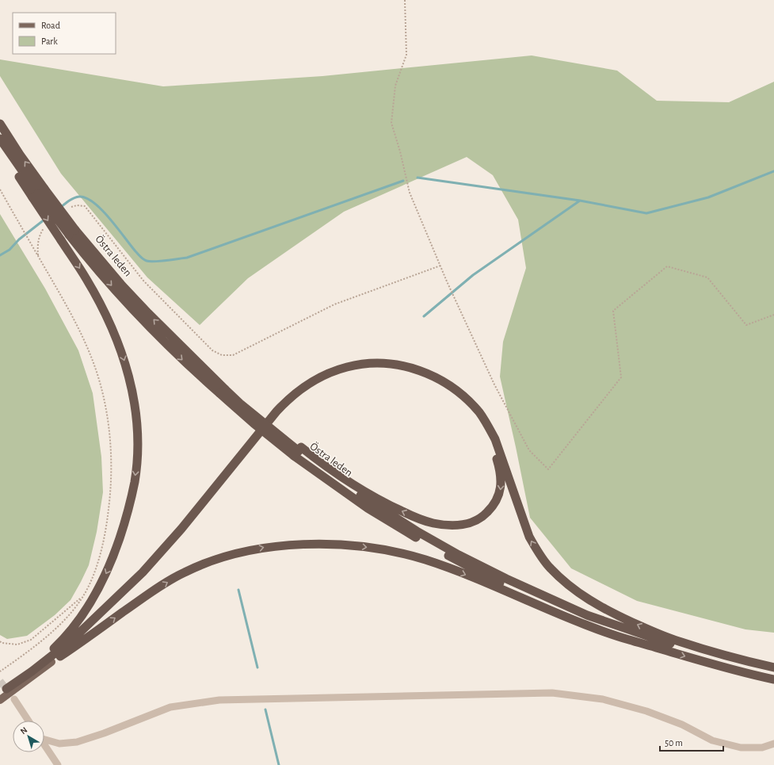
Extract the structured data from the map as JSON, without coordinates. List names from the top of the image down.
{
  "streets": {
    "highway": ["Östra leden"]
  },
  "legend": ["Road", "Park"],
  "scale_bar": "50 m",
  "north": "top left"
}
